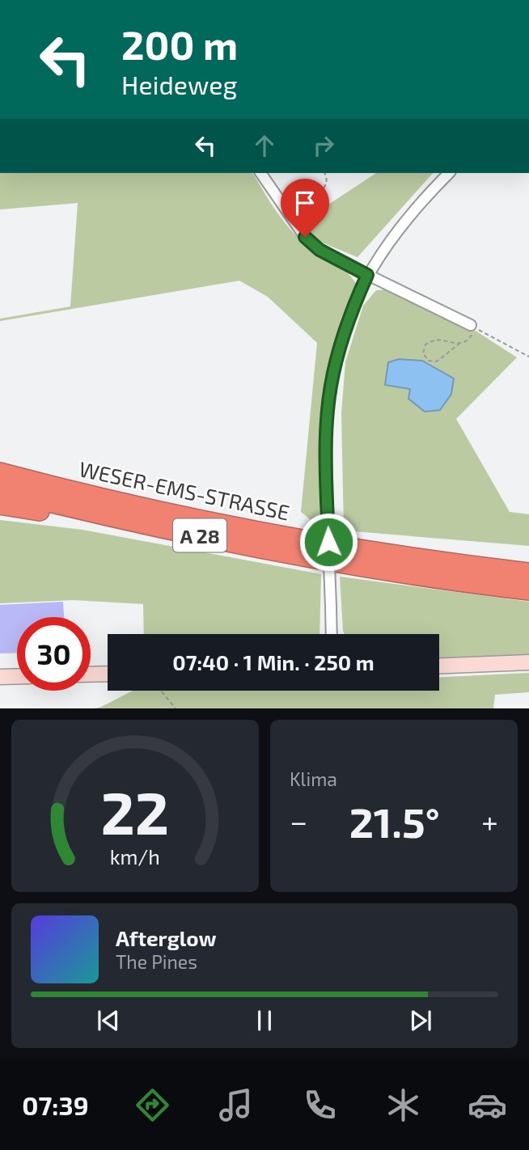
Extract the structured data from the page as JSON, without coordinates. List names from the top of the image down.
{
  "streets": {
    "highway": ["WESER-EMS-STRASSE", "A 28"]
  },
  "page": {
    "turn": ["200 m", "Heideweg"],
    "limit": "30",
    "trip": "07:40 · 1 Min. · 250 m",
    "tile": "Klima",
    "heat": ["−", "21.5°", "+"],
    "song": ["Afterglow", "The Pines"],
    "tabs": "07:39",
    "gauge": ["22", "km/h"]
  }
}
